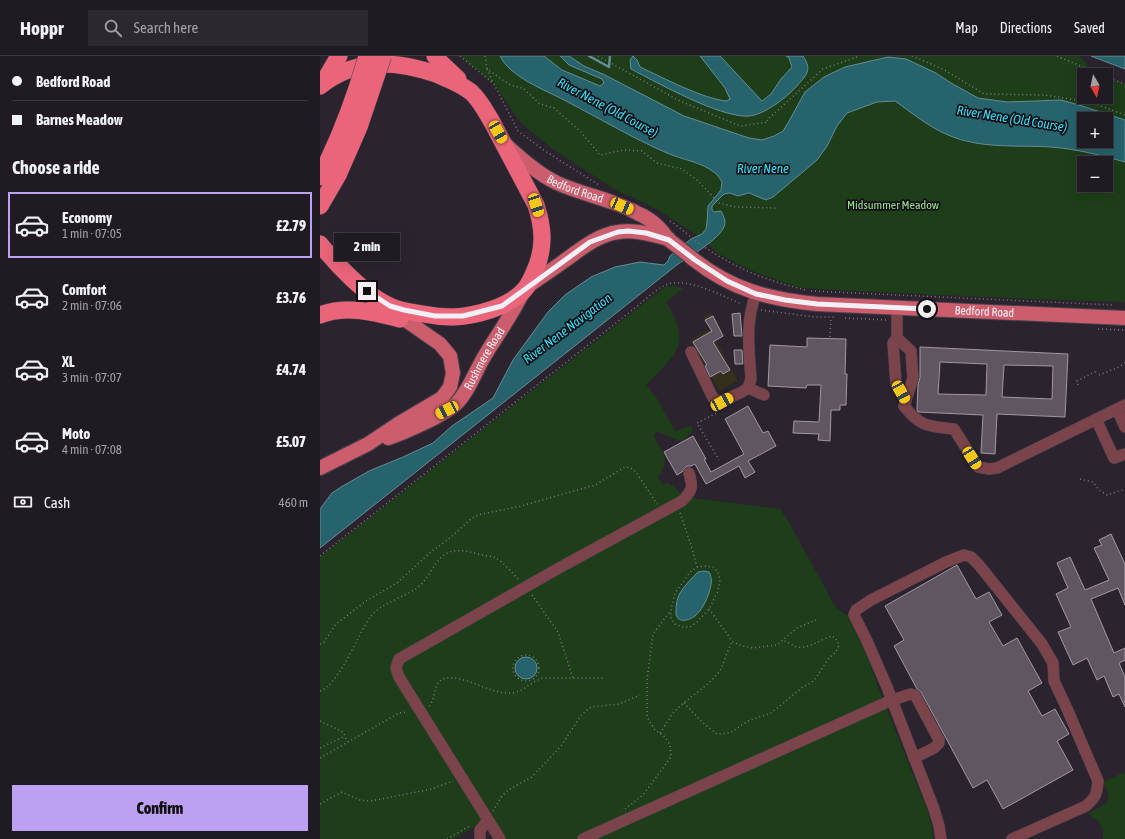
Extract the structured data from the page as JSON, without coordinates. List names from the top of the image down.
{
  "streets": {
    "main road": ["Bedford Road", "Rushmere Road"]
  },
  "crossings": [
    ["Bedford Road", "Rushmere Road"]
  ],
  "water": ["River Nene (Old Course)", "River Nene", "River Nene Navigation"],
  "parks": ["Midsummer Meadow"],
  "north": "bottom",
  "page": {
    "header": "Hoppr",
    "search": "Search here",
    "nav": ["Map", "Directions", "Saved"],
    "banner": ["Bedford Road", "Barnes Meadow"],
    "map_buttons": ["+", "−"],
    "heading": "Choose a ride",
    "list": [
      {
        "name": "Economy",
        "note": "1 min · 07:05",
        "value": "£2.79"
      },
      {
        "name": "Comfort",
        "note": "2 min · 07:06",
        "value": "£3.76"
      },
      {
        "name": "XL",
        "note": "3 min · 07:07",
        "value": "£4.74"
      },
      {
        "name": "Moto",
        "note": "4 min · 07:08",
        "value": "£5.07"
      }
    ],
    "bubble": "2 min",
    "pay": ["Cash", "460 m"],
    "buttons": "Confirm"
  }
}
